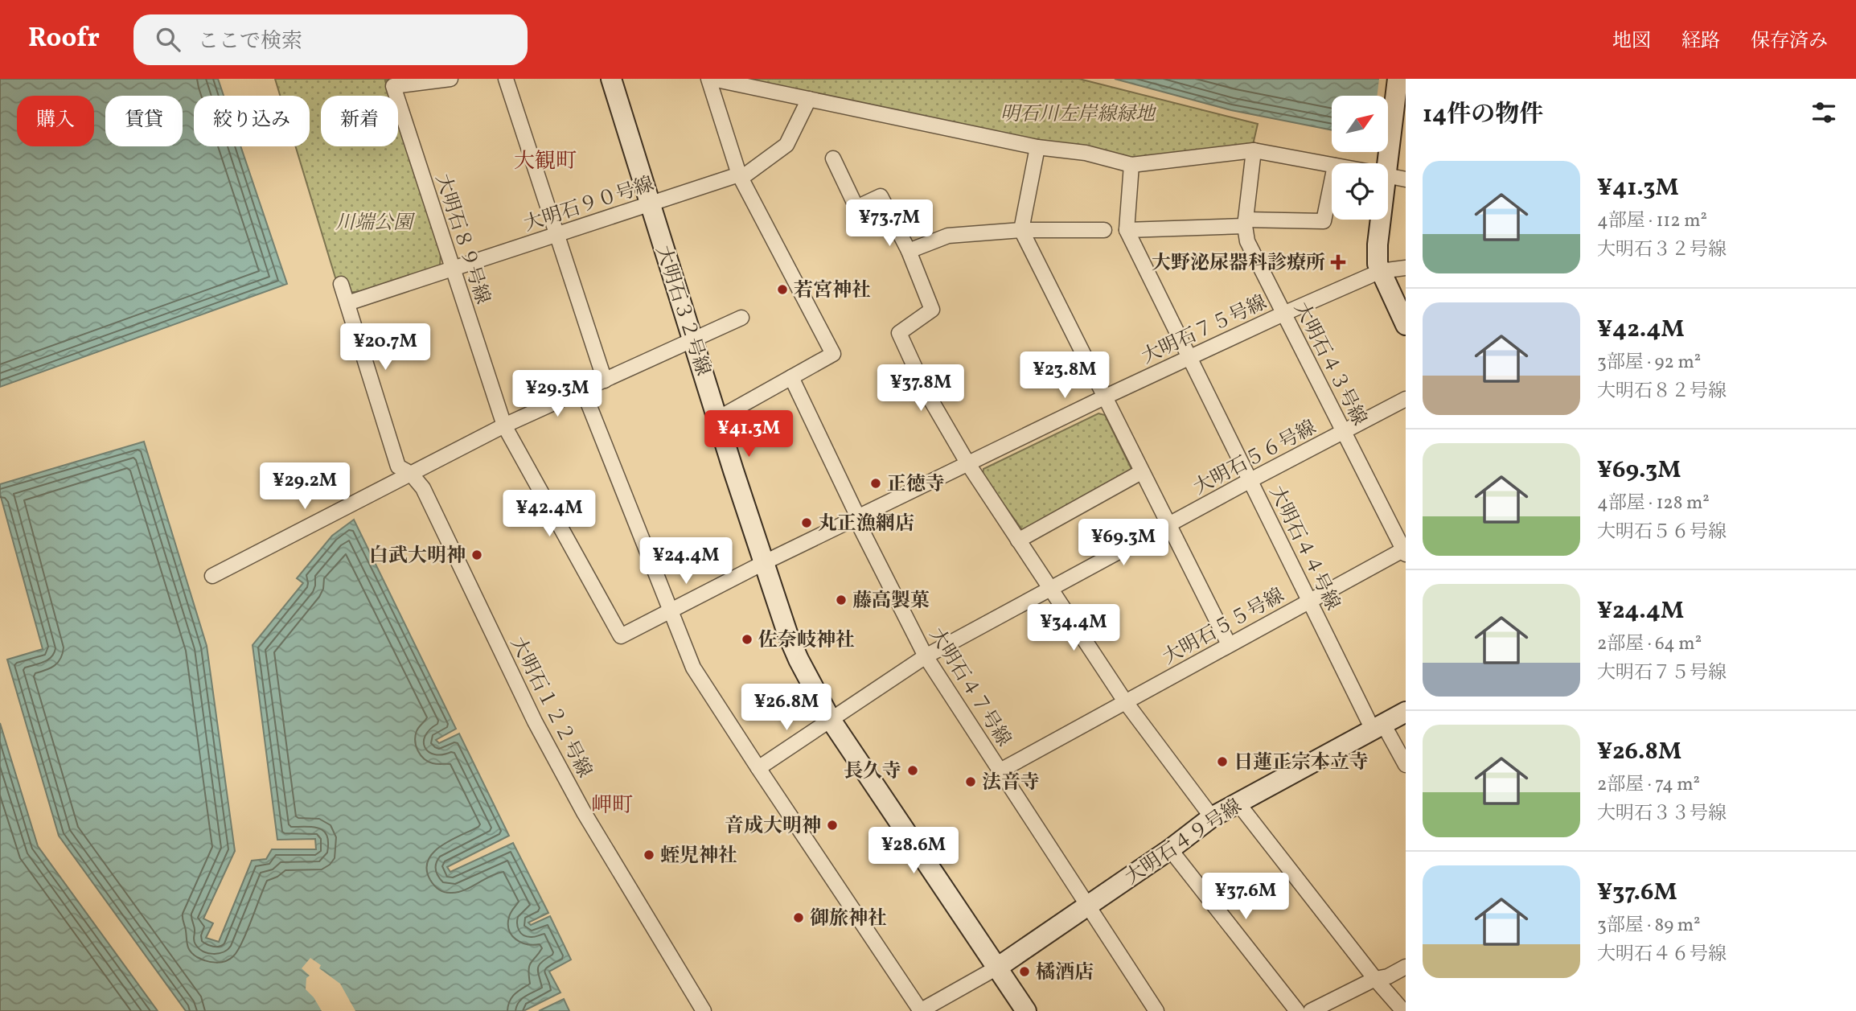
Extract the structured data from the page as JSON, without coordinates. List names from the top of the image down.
{
  "streets": {
    "street": [
      "大明石９０号線",
      "大明石８９号線",
      "大明石３２号線",
      "大明石７５号線",
      "大明石４３号線",
      "大明石５６号線",
      "大明石４４号線",
      "大明石５５号線",
      "大明石４７号線",
      "大明石１２２号線",
      "大明石４９号線"
    ]
  },
  "crossings": [
    ["大明石９０号線", "大明石８９号線"],
    ["大明石９０号線", "大明石３２号線"],
    ["大明石９０号線", "大明石１２２号線"],
    ["大明石８９号線", "大明石７５号線"],
    ["大明石３２号線", "大明石７５号線"],
    ["大明石３２号線", "大明石５６号線"],
    ["大明石３２号線", "大明石４９号線"],
    ["大明石７５号線", "大明石４３号線"],
    ["大明石７５号線", "大明石４４号線"],
    ["大明石７５号線", "大明石４７号線"],
    ["大明石４３号線", "大明石５６号線"],
    ["大明石４３号線", "大明石５５号線"],
    ["大明石５６号線", "大明石４４号線"],
    ["大明石５６号線", "大明石４７号線"],
    ["大明石４４号線", "大明石５５号線"],
    ["大明石４４号線", "大明石４９号線"],
    ["大明石５５号線", "大明石４７号線"],
    ["大明石４７号線", "大明石４９号線"]
  ],
  "districts": ["大観町", "岬町"],
  "parks": ["明石川左岸線緑地", "川端公園"],
  "places": {
    "health": ["大野泌尿器科診療所"],
    "other": [
      "若宮神社",
      "正徳寺",
      "丸正漁網店",
      "白武大明神",
      "藤高製菓",
      "佐奈岐神社",
      "日蓮正宗本立寺",
      "長久寺",
      "法音寺",
      "音成大明神",
      "蛭児神社",
      "御旅神社",
      "橘酒店"
    ]
  },
  "north": "top right",
  "page": {
    "header": "Roofr",
    "search": "ここで検索",
    "nav": ["地図", "経路", "保存済み"],
    "heading": "14件の物件",
    "chip": [
      "購入",
      "賃貸",
      "絞り込み",
      "新着"
    ],
    "list": [
      {
        "name": "¥41.3M",
        "note": "4部屋 · 112 m² · 大明石３２号線"
      },
      {
        "name": "¥42.4M",
        "note": "3部屋 · 92 m² · 大明石８２号線"
      },
      {
        "name": "¥69.3M",
        "note": "4部屋 · 128 m² · 大明石５６号線"
      },
      {
        "name": "¥24.4M",
        "note": "2部屋 · 64 m² · 大明石７５号線"
      },
      {
        "name": "¥26.8M",
        "note": "2部屋 · 74 m² · 大明石３３号線"
      },
      {
        "name": "¥37.6M",
        "note": "3部屋 · 89 m² · 大明石４６号線"
      }
    ],
    "price": [
      "¥73.7M",
      "¥20.7M",
      "¥23.8M",
      "¥37.8M",
      "¥29.3M",
      "¥41.3M",
      "¥29.2M",
      "¥42.4M",
      "¥69.3M",
      "¥24.4M",
      "¥34.4M",
      "¥26.8M",
      "¥28.6M",
      "¥37.6M"
    ]
  }
}
